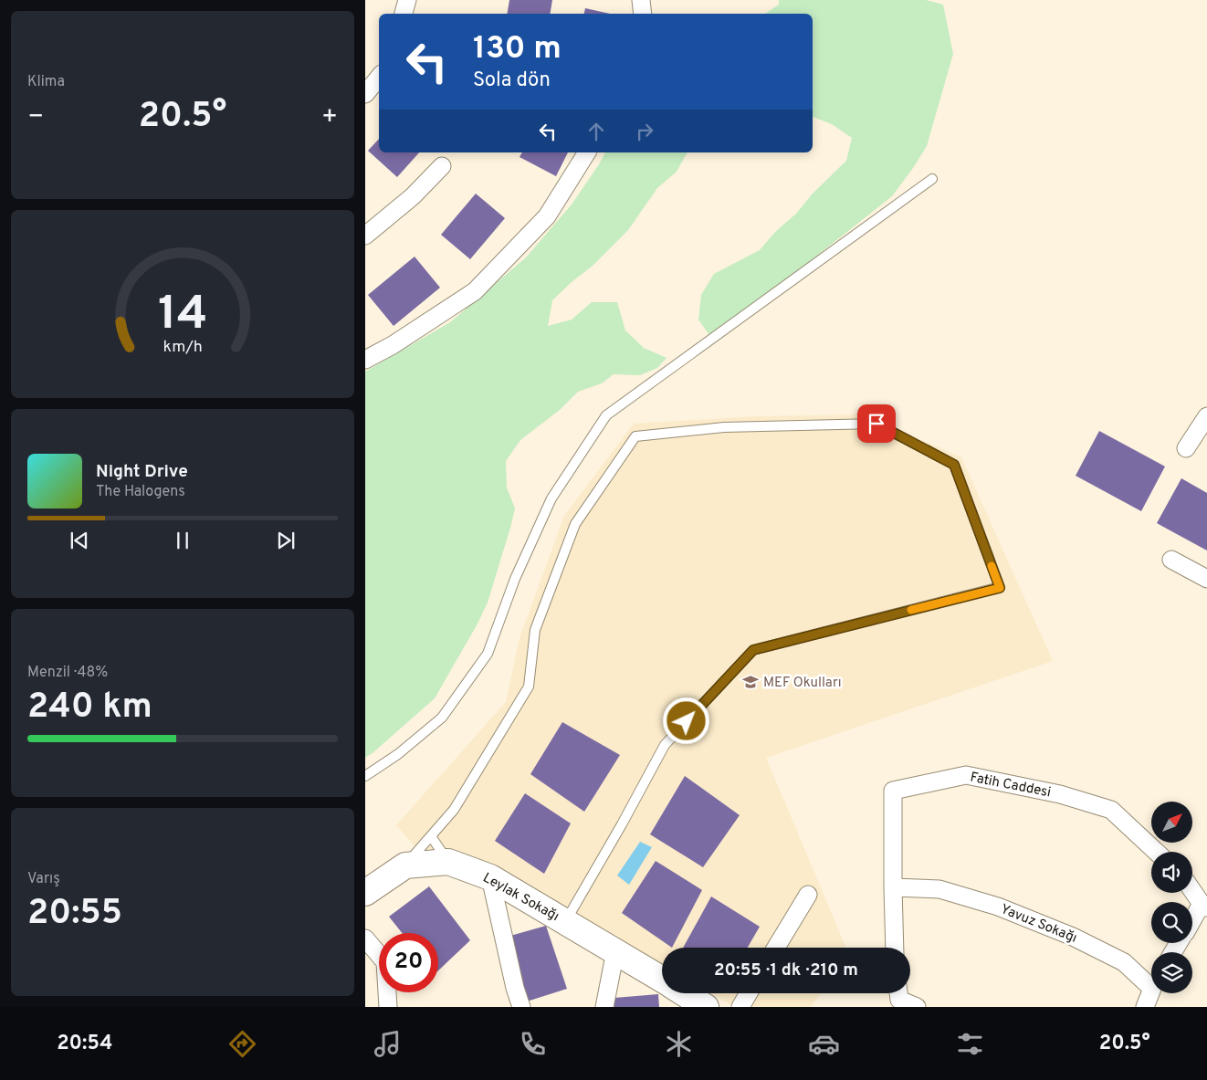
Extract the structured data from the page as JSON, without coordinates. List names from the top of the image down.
{
  "streets": {
    "street": ["Fatih Caddesi", "Leylak Sokağı", "Yavuz Sokağı"]
  },
  "crossings": [
    ["Fatih Caddesi", "Yavuz Sokağı"]
  ],
  "places": {
    "school or university": ["MEF Okulları"]
  },
  "north": "top right",
  "page": {
    "tile": [
      "Klima",
      ["Menzil · 48%", "240 km"],
      ["Varış", "20:55"]
    ],
    "turn": ["130 m", "Sola dön"],
    "heat": ["−", "20.5°", "+"],
    "song": ["Night Drive", "The Halogens"],
    "limit": "20",
    "trip": "20:55 · 1 dk · 210 m",
    "tabs": ["20:54", "20.5°"],
    "gauge": ["14", "km/h"]
  }
}
